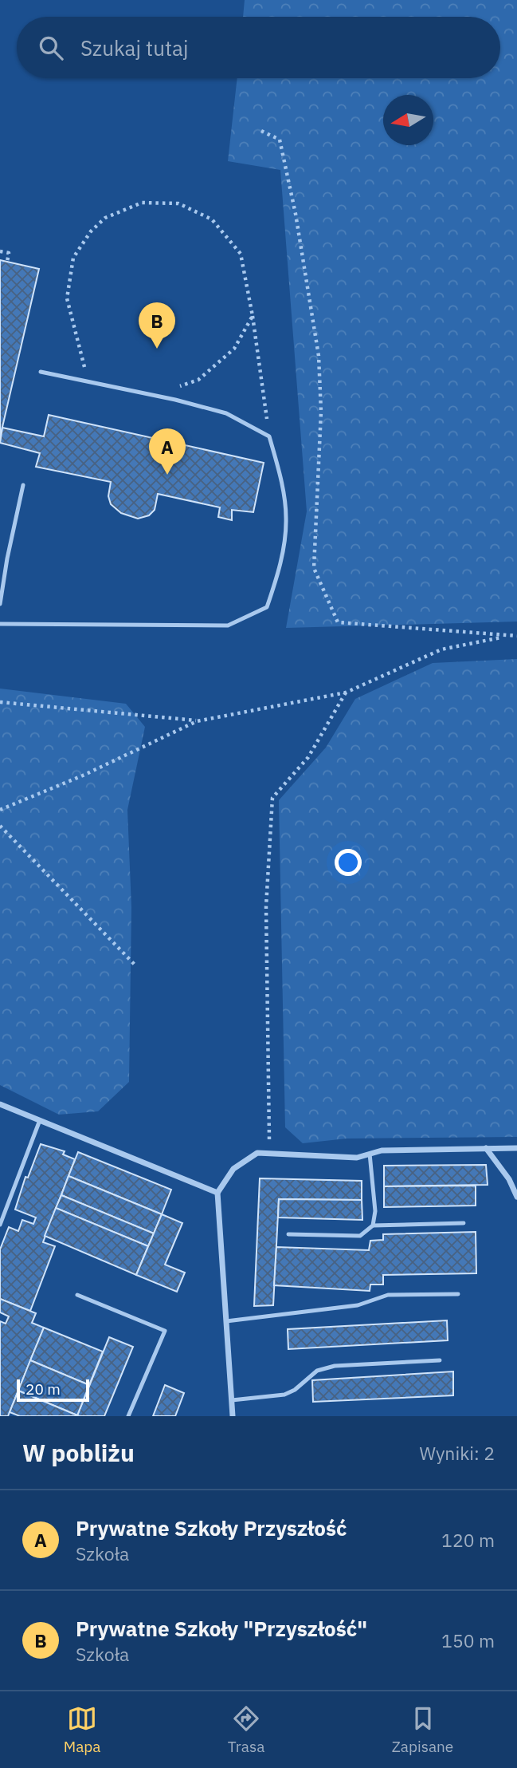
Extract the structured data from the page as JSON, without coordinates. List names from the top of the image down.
{
  "scale_bar": "20 m",
  "north": "left",
  "page": {
    "search": "Szukaj tutaj",
    "pins": ["B", "A"],
    "scale": "20 m",
    "heading": ["W pobliżu", "Wyniki: 2"],
    "list": [
      {
        "mark": "A",
        "name": "Prywatne Szkoły Przyszłość",
        "note": "Szkoła",
        "value": "120 m"
      },
      {
        "mark": "B",
        "name": "Prywatne Szkoły \"Przyszłość\"",
        "note": "Szkoła",
        "value": "150 m"
      }
    ],
    "nav": ["Mapa", "Trasa", "Zapisane"]
  }
}
